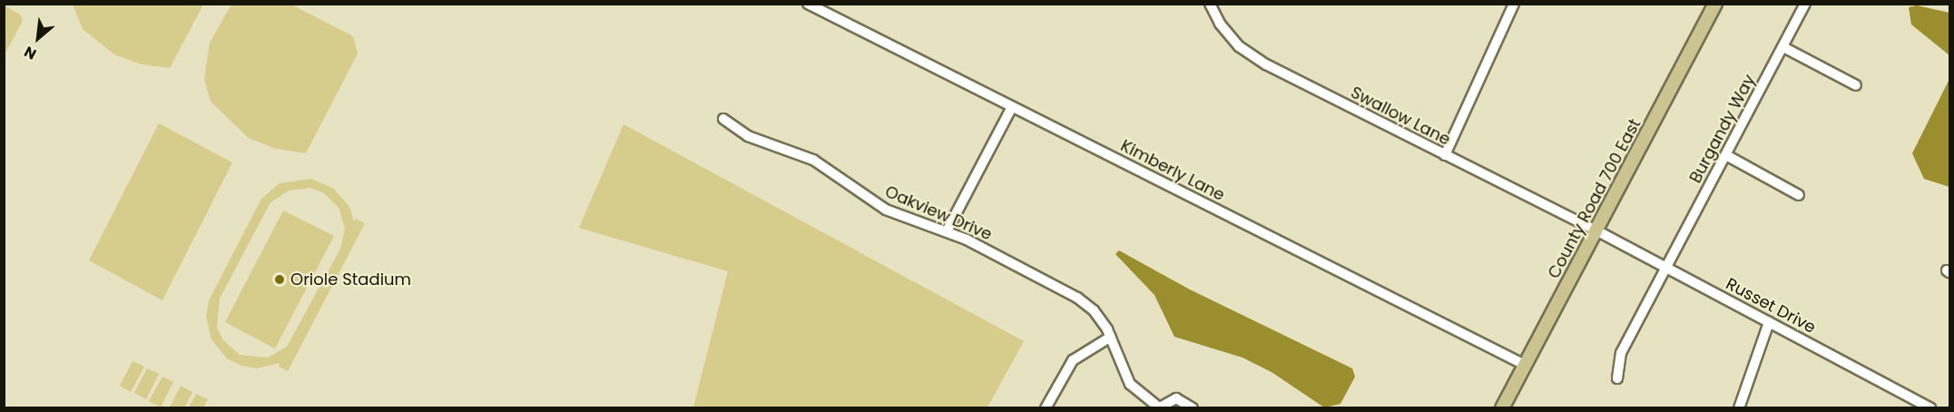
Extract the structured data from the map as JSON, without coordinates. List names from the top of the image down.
{
  "streets": {
    "main road": ["County Road 700 East"],
    "street": [
      "Swallow Lane",
      "Burgandy Way",
      "Kimberly Lane",
      "Oakview Drive",
      "Russet Drive"
    ]
  },
  "crossings": [
    ["Swallow Lane", "County Road 700 East"],
    ["Swallow Lane", "Russet Drive"],
    ["Burgandy Way", "Russet Drive"],
    ["Kimberly Lane", "County Road 700 East"],
    ["County Road 700 East", "Russet Drive"]
  ],
  "places": ["Oriole Stadium"],
  "north": "bottom left"
}
